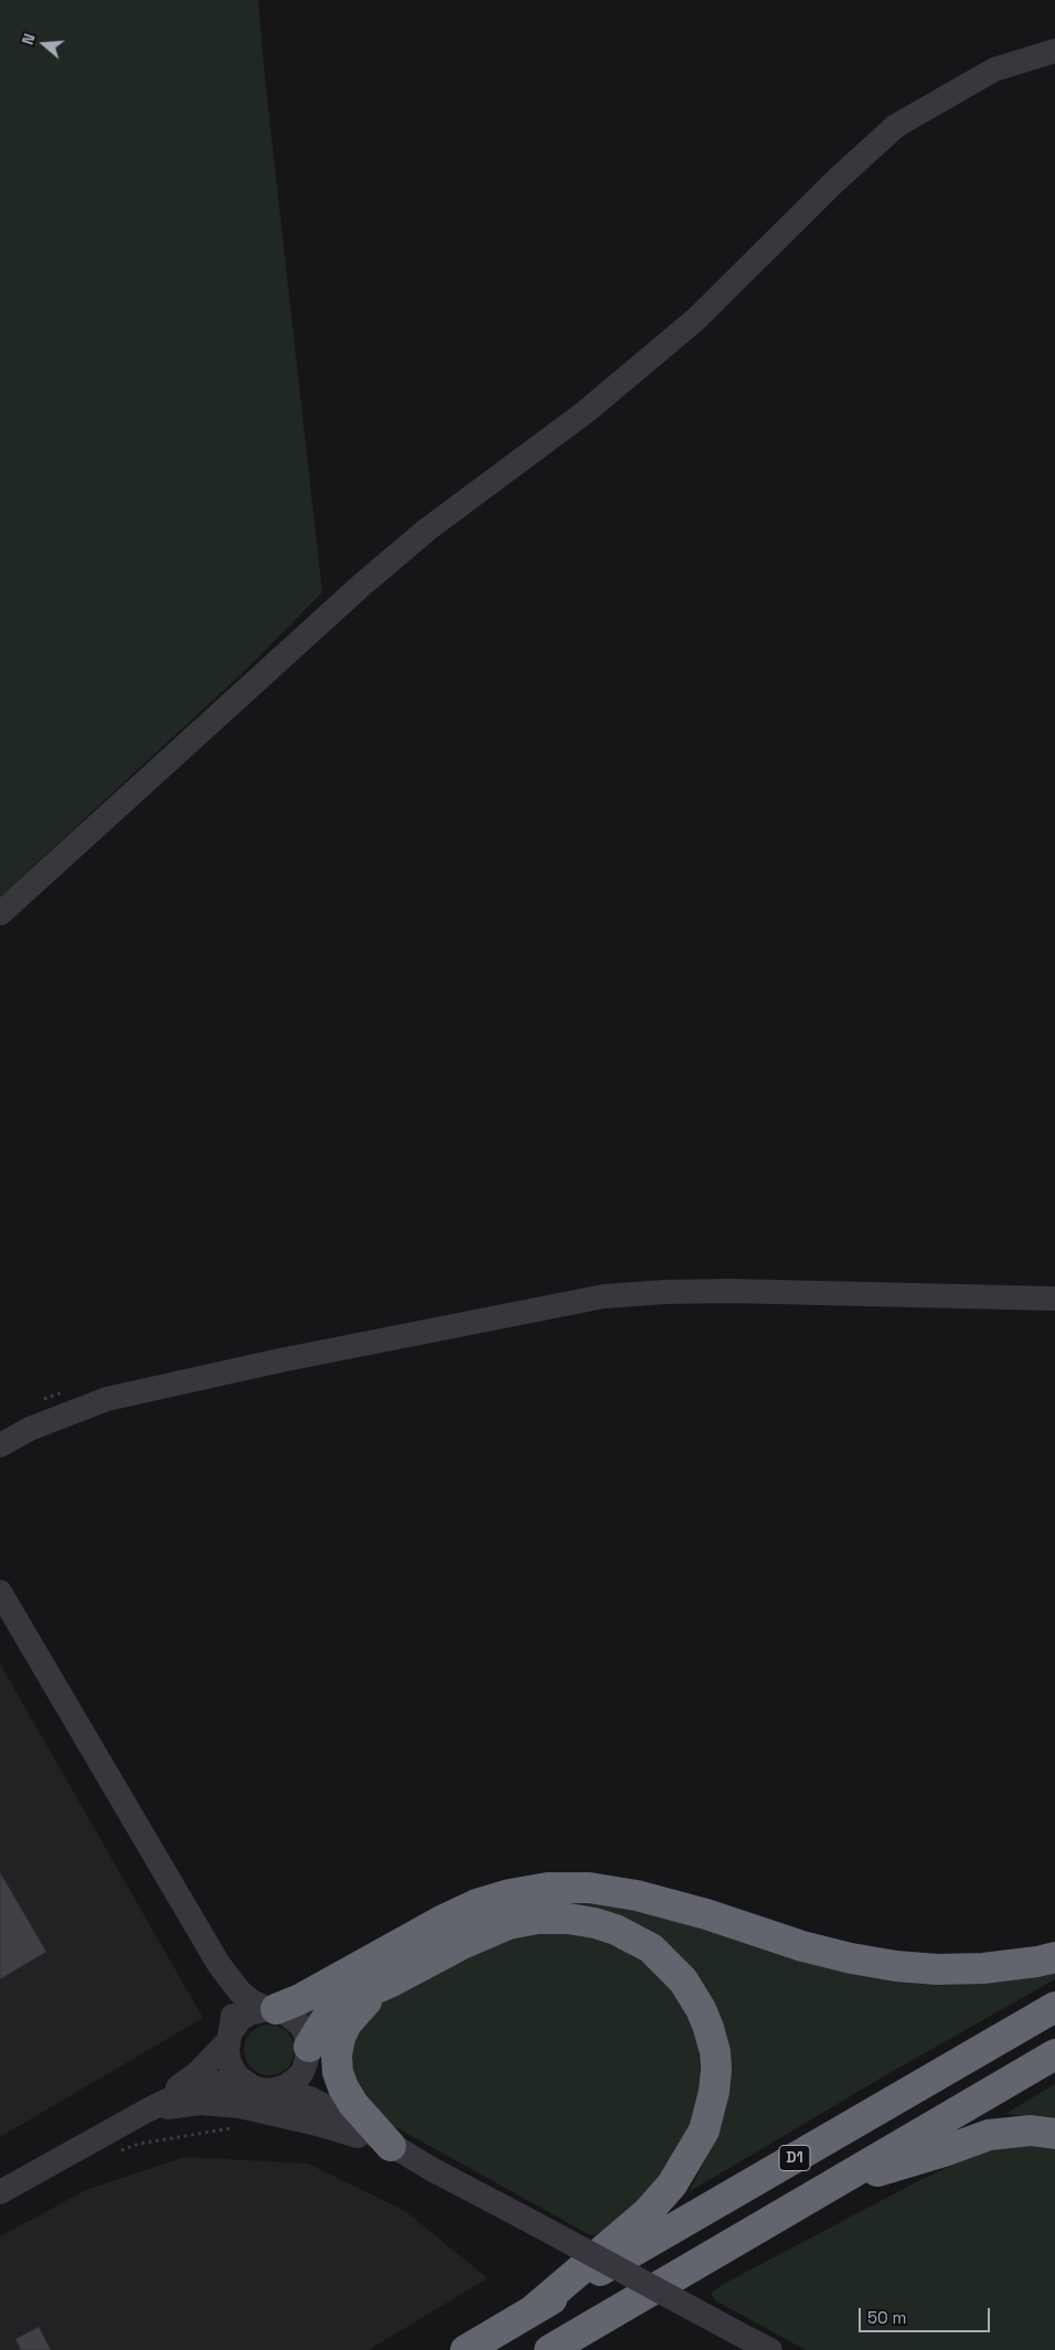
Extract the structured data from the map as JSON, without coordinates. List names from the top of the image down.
{
  "streets": {
    "highway": ["D1"]
  },
  "scale_bar": "50 m",
  "north": "left"
}
